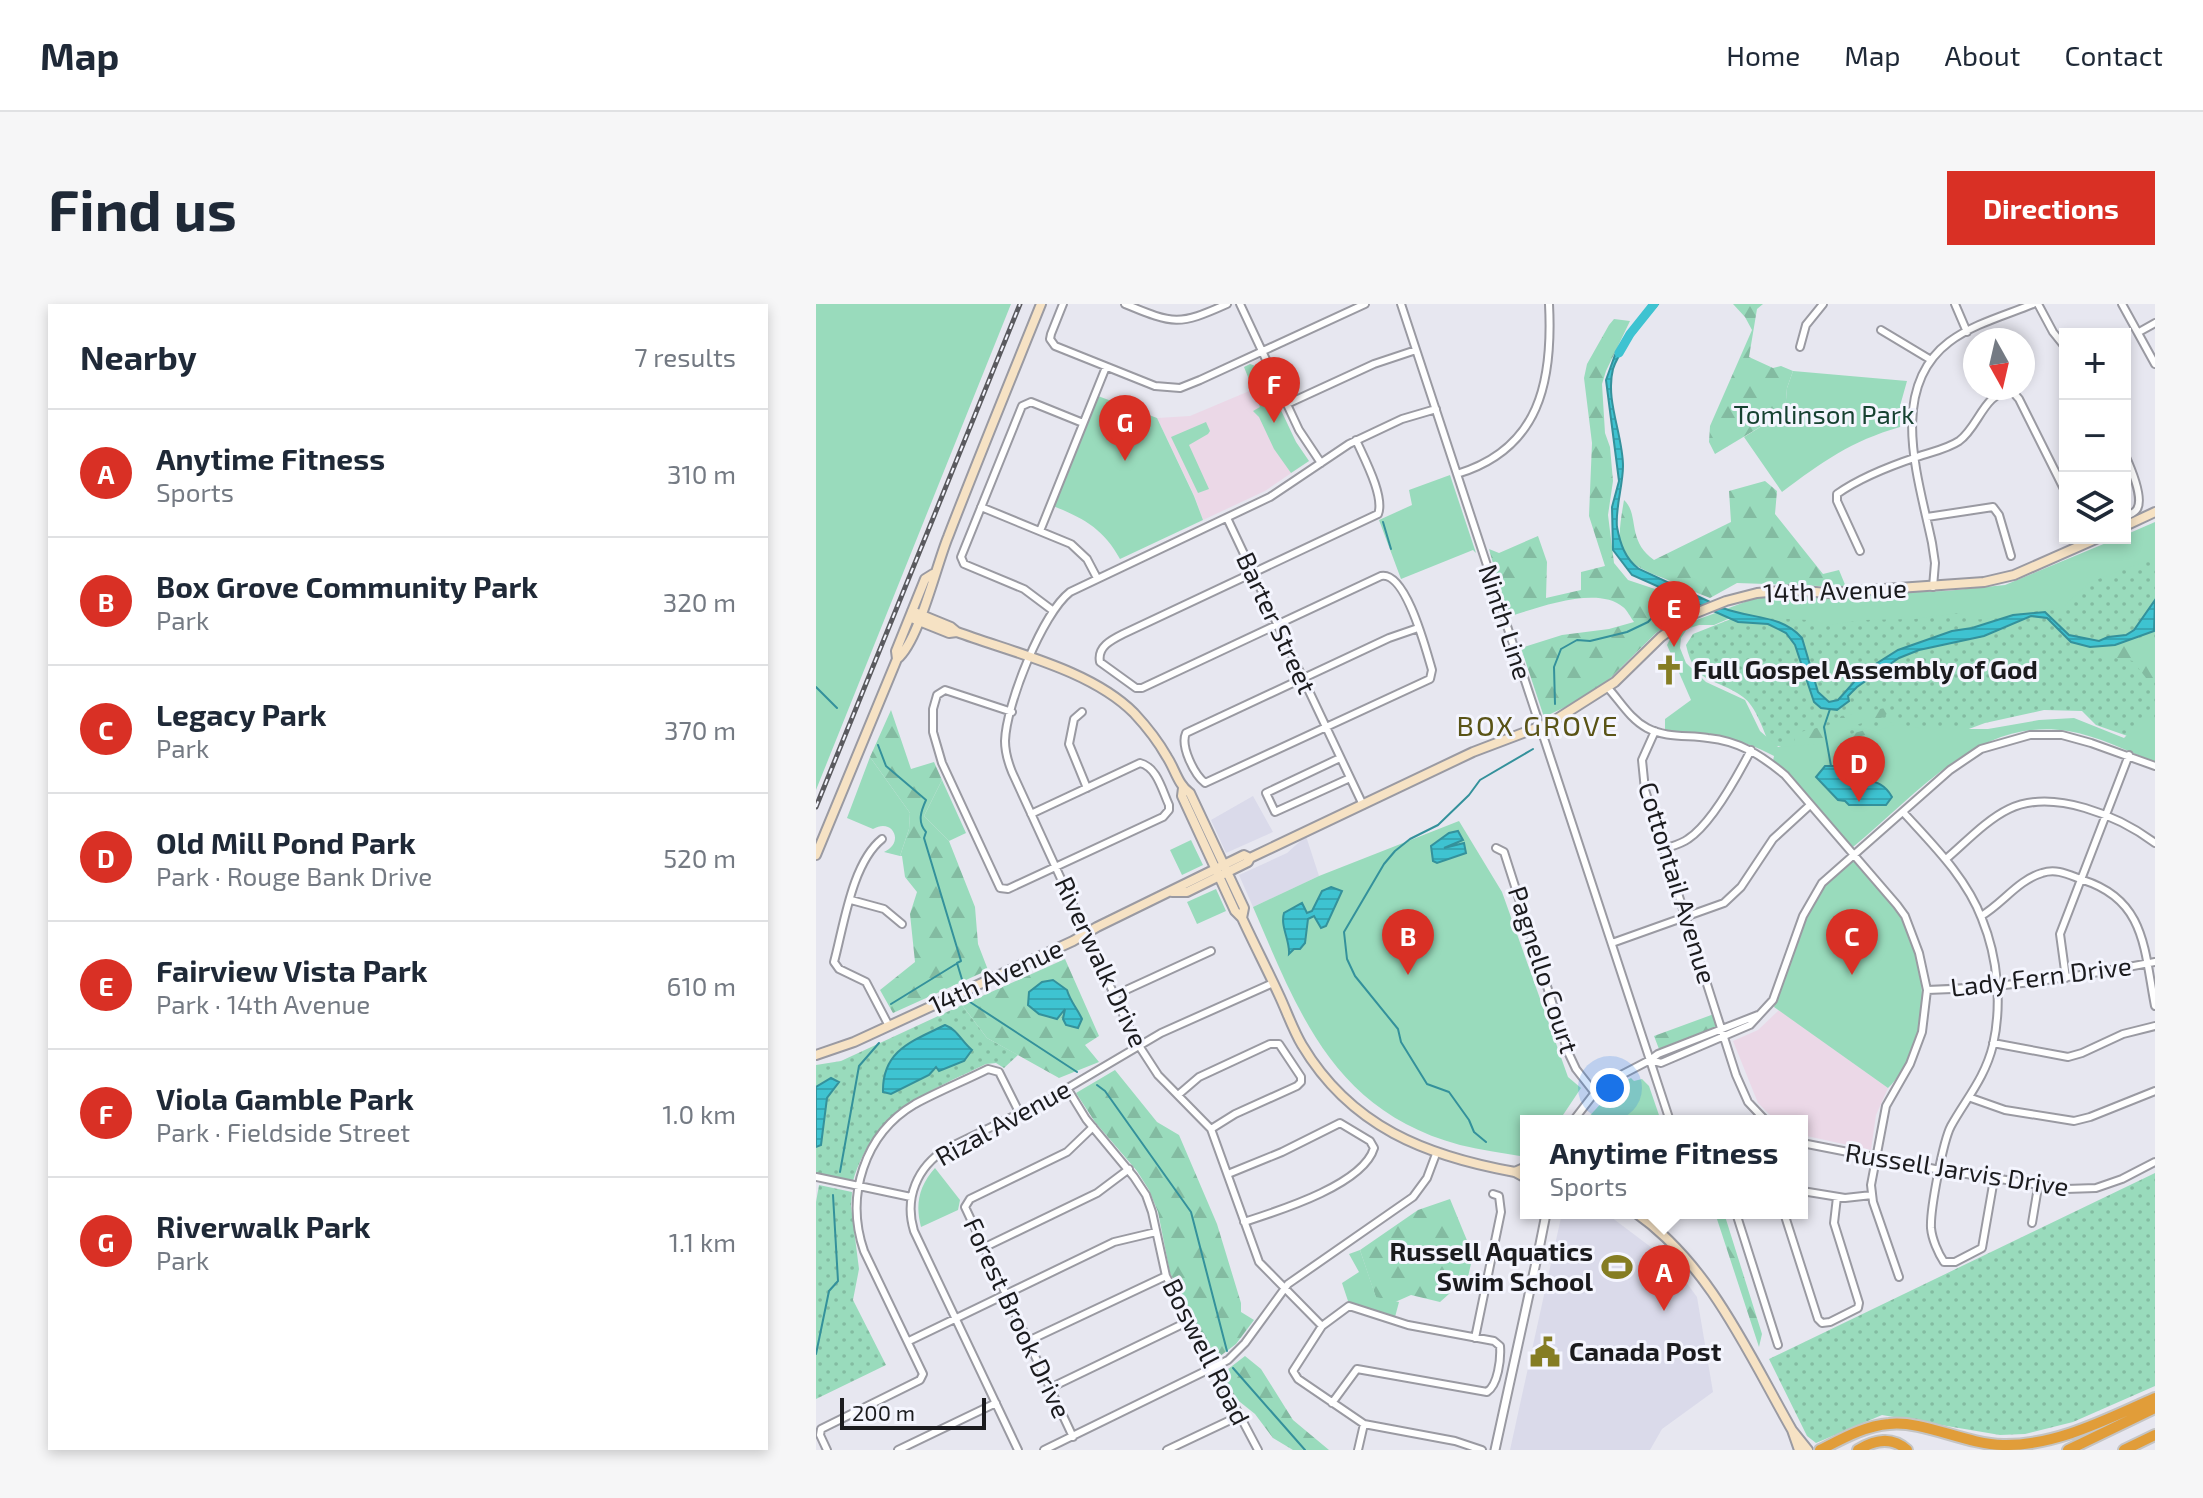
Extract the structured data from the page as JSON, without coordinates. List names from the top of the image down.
{
  "streets": {
    "main road": ["14th Avenue"],
    "street": [
      "Ninth Line",
      "Barter Street",
      "Cottontail Avenue",
      "Riverwalk Drive",
      "Pagnello Court",
      "Lady Fern Drive",
      "Rizal Avenue",
      "Russell Jarvis Drive",
      "Forest Brook Drive",
      "Boswell Road"
    ]
  },
  "crossings": [
    ["14th Avenue", "Ninth Line"],
    ["14th Avenue", "Barter Street"],
    ["14th Avenue", "Riverwalk Drive"],
    ["Ninth Line", "Riverwalk Drive"],
    ["Barter Street", "Riverwalk Drive"],
    ["Riverwalk Drive", "Rizal Avenue"],
    ["Rizal Avenue", "Boswell Road"],
    ["Forest Brook Drive", "Boswell Road"]
  ],
  "districts": ["BOX GROVE"],
  "parks": ["Tomlinson Park"],
  "places": {
    "church": ["Full Gospel Assembly of God"],
    "sports": ["Russell Aquatics Swim School"],
    "public building": ["Canada Post"]
  },
  "scale_bar": "200 m",
  "north": "bottom",
  "page": {
    "header": "Map",
    "nav": [
      "Home",
      "Map",
      "About",
      "Contact"
    ],
    "buttons": "Directions",
    "title": "Find us",
    "heading": ["Nearby", "7 results"],
    "map_buttons": ["+", "−"],
    "pins": [
      "F",
      "G",
      "E",
      "D",
      "B",
      "C",
      "A"
    ],
    "list": [
      {
        "mark": "A",
        "name": "Anytime Fitness",
        "note": "Sports",
        "value": "310 m"
      },
      {
        "mark": "B",
        "name": "Box Grove Community Park",
        "note": "Park",
        "value": "320 m"
      },
      {
        "mark": "C",
        "name": "Legacy Park",
        "note": "Park",
        "value": "370 m"
      },
      {
        "mark": "D",
        "name": "Old Mill Pond Park",
        "note": "Park · Rouge Bank Drive",
        "value": "520 m"
      },
      {
        "mark": "E",
        "name": "Fairview Vista Park",
        "note": "Park · 14th Avenue",
        "value": "610 m"
      },
      {
        "mark": "F",
        "name": "Viola Gamble Park",
        "note": "Park · Fieldside Street",
        "value": "1.0 km"
      },
      {
        "mark": "G",
        "name": "Riverwalk Park",
        "note": "Park",
        "value": "1.1 km"
      }
    ],
    "popup": ["Anytime Fitness", "Sports"],
    "scale": "200 m"
  }
}
